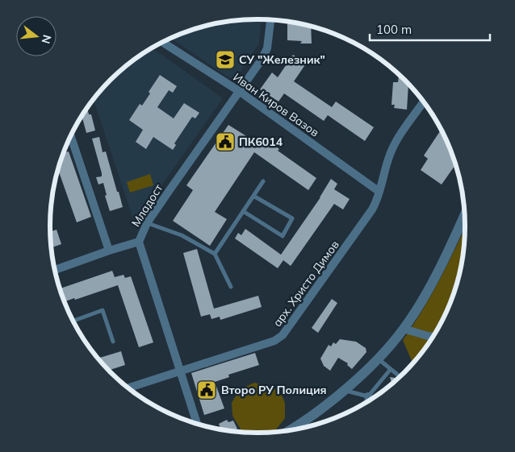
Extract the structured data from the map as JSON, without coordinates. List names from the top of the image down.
{
  "streets": {
    "street": ["Иван Киров Вазов", "Младост", "арх. Христо Димов"]
  },
  "crossings": [
    ["Иван Киров Вазов", "Младост"],
    ["Иван Киров Вазов", "арх. Христо Димов"],
    ["Младост", "арх. Христо Димов"]
  ],
  "places": {
    "school or university": ["СУ \"Железник\""],
    "public building": ["ПК6014", "Второ РУ Полиция"]
  },
  "scale_bar": "100 m",
  "north": "right"
}
